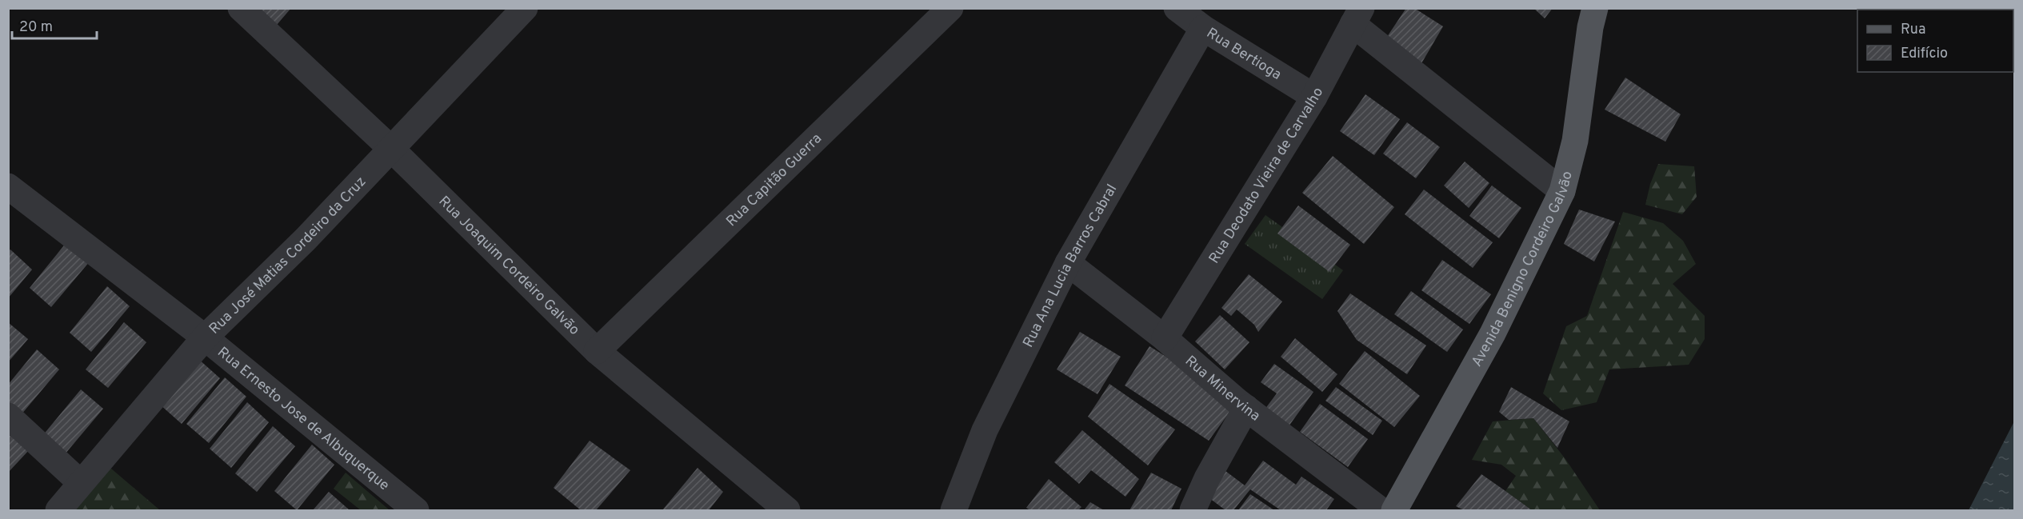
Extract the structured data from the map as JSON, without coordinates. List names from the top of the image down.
{
  "streets": {
    "main road": ["Avenida Benigno Cordeiro Galvão"],
    "street": [
      "Rua Bertioga",
      "Rua Deodato Vieira de Carvalho",
      "Rua Capitão Guerra",
      "Rua José Matias Cordeiro da Cruz",
      "Rua Joaquim Cordeiro Galvão",
      "Rua Ana Lucia Barros Cabral",
      "Rua Minervina",
      "Rua Ernesto Jose de Albuquerque"
    ]
  },
  "crossings": [
    ["Rua Bertioga", "Rua Deodato Vieira de Carvalho"],
    ["Rua Bertioga", "Rua Ana Lucia Barros Cabral"],
    ["Rua Deodato Vieira de Carvalho", "Rua Minervina"],
    ["Rua Capitão Guerra", "Rua Joaquim Cordeiro Galvão"],
    ["Rua José Matias Cordeiro da Cruz", "Rua Joaquim Cordeiro Galvão"],
    ["Rua José Matias Cordeiro da Cruz", "Rua Ernesto Jose de Albuquerque"],
    ["Rua Ana Lucia Barros Cabral", "Rua Minervina"]
  ],
  "legend": ["Rua", "Edifício"],
  "scale_bar": "20 m"
}
